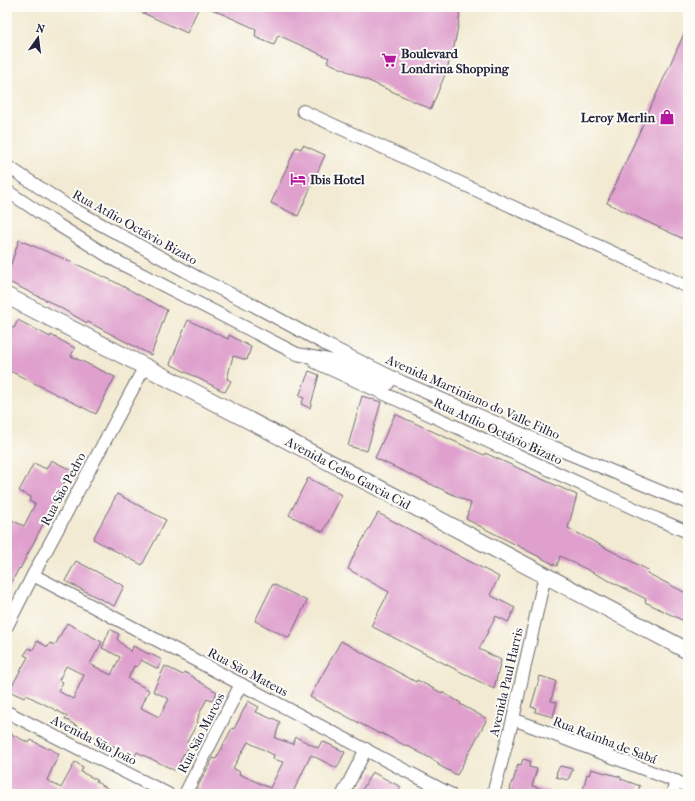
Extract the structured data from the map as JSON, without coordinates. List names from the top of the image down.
{
  "streets": {
    "main road": ["Avenida Celso Garcia Cid"],
    "street": [
      "Rua Atílio Octávio Bizato",
      "Avenida Martiniano do Valle Filho",
      "Rua São Pedro",
      "Rua São Mateus",
      "Avenida Paul Harris",
      "Rua São Marcos",
      "Avenida São João",
      "Rua Rainha de Sabá"
    ]
  },
  "crossings": [
    ["Rua Atílio Octávio Bizato", "Avenida Martiniano do Valle Filho"],
    ["Avenida Celso Garcia Cid", "Rua São Pedro"],
    ["Avenida Celso Garcia Cid", "Avenida Paul Harris"],
    ["Rua São Pedro", "Rua São Mateus"],
    ["Rua São Mateus", "Rua São Marcos"],
    ["Avenida Paul Harris", "Rua Rainha de Sabá"]
  ],
  "places": {
    "supermarket": ["Boulevard Londrina Shopping"],
    "shop": ["Leroy Merlin"],
    "hotel": ["Ibis Hotel"]
  },
  "north": "top"
}
